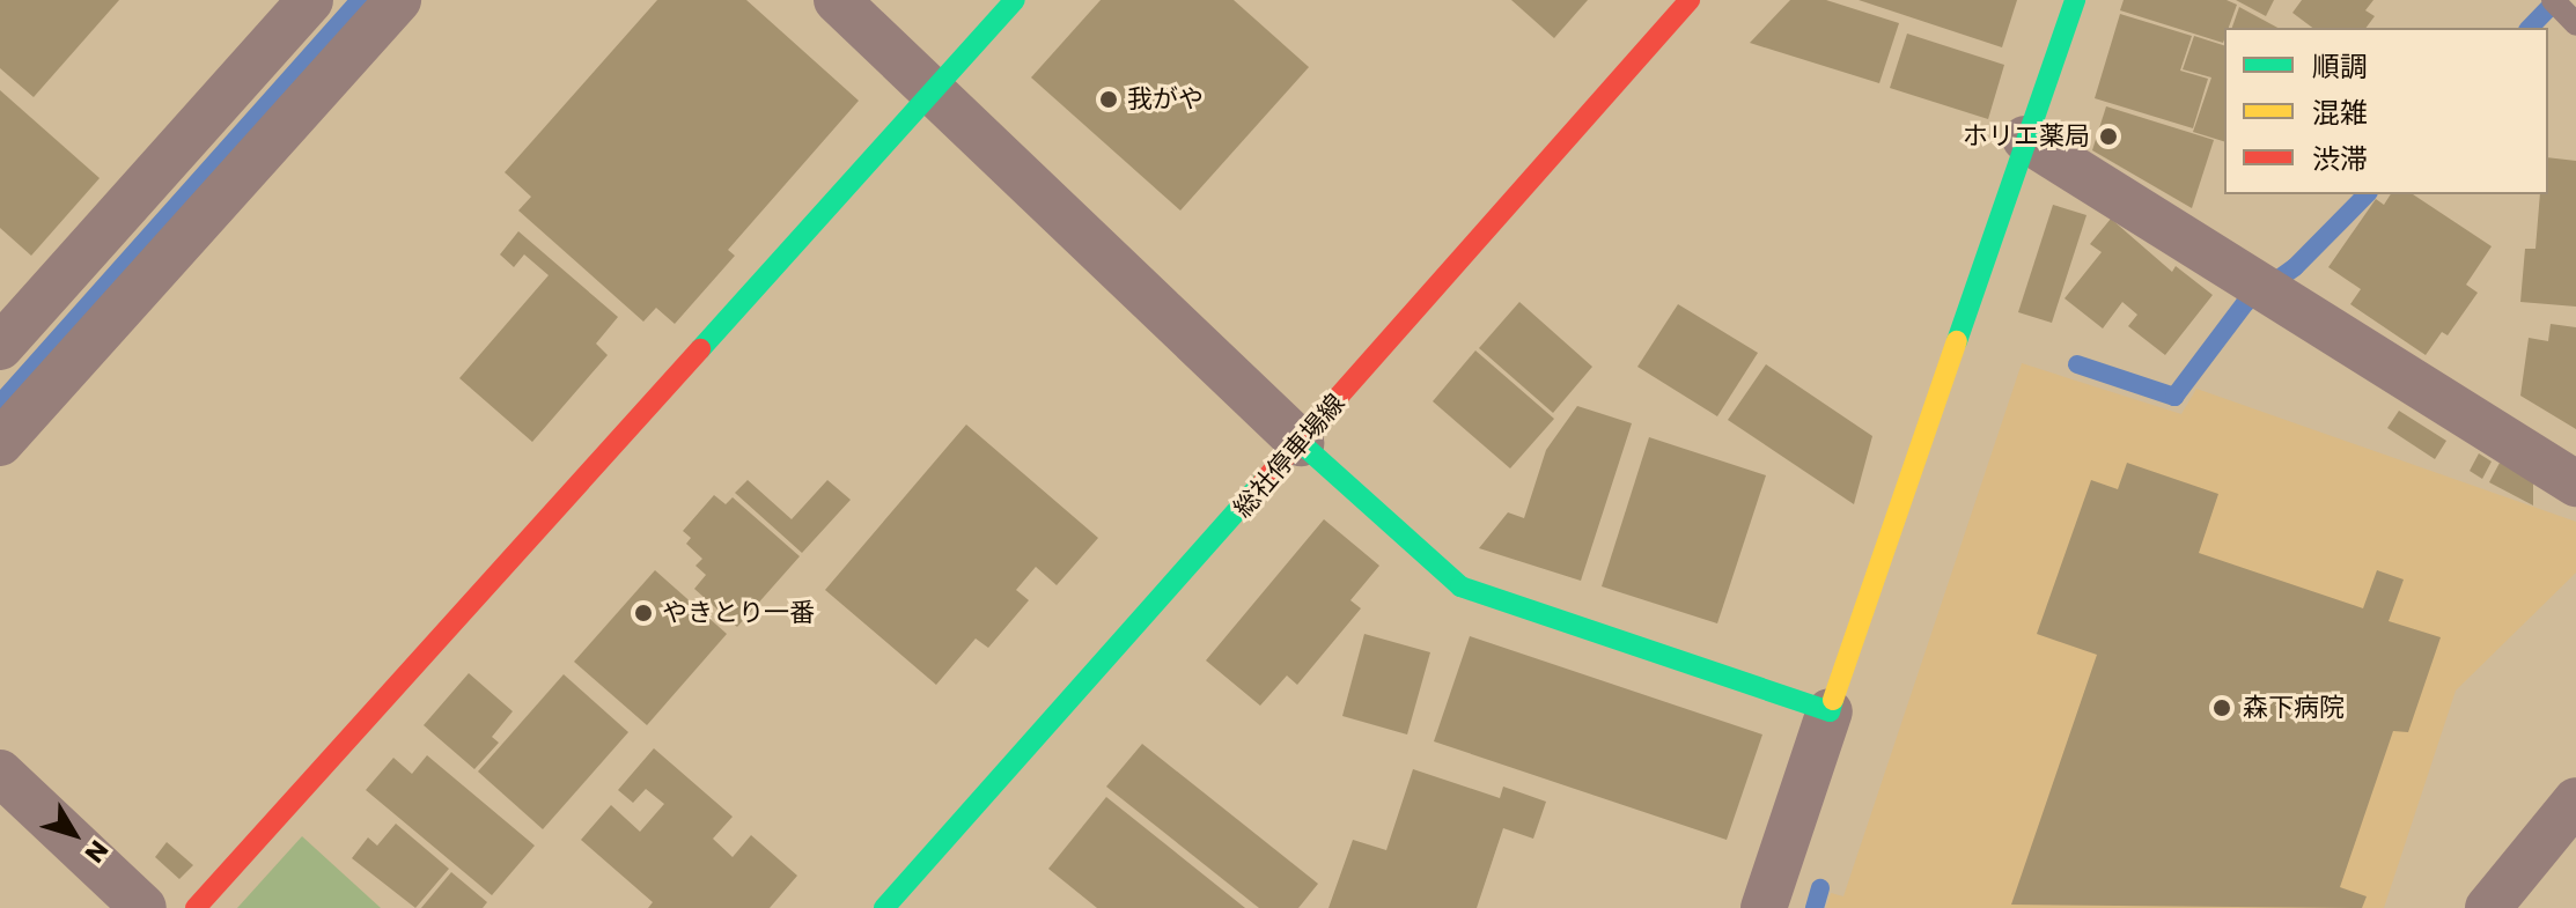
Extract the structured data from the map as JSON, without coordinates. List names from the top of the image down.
{
  "streets": {
    "street": ["総社停車場線"]
  },
  "places": [
    "我がや",
    "ホリエ薬局",
    "やきとり一番",
    "森下病院"
  ],
  "legend": ["順調", "混雑", "渋滞"],
  "north": "bottom right"
}
